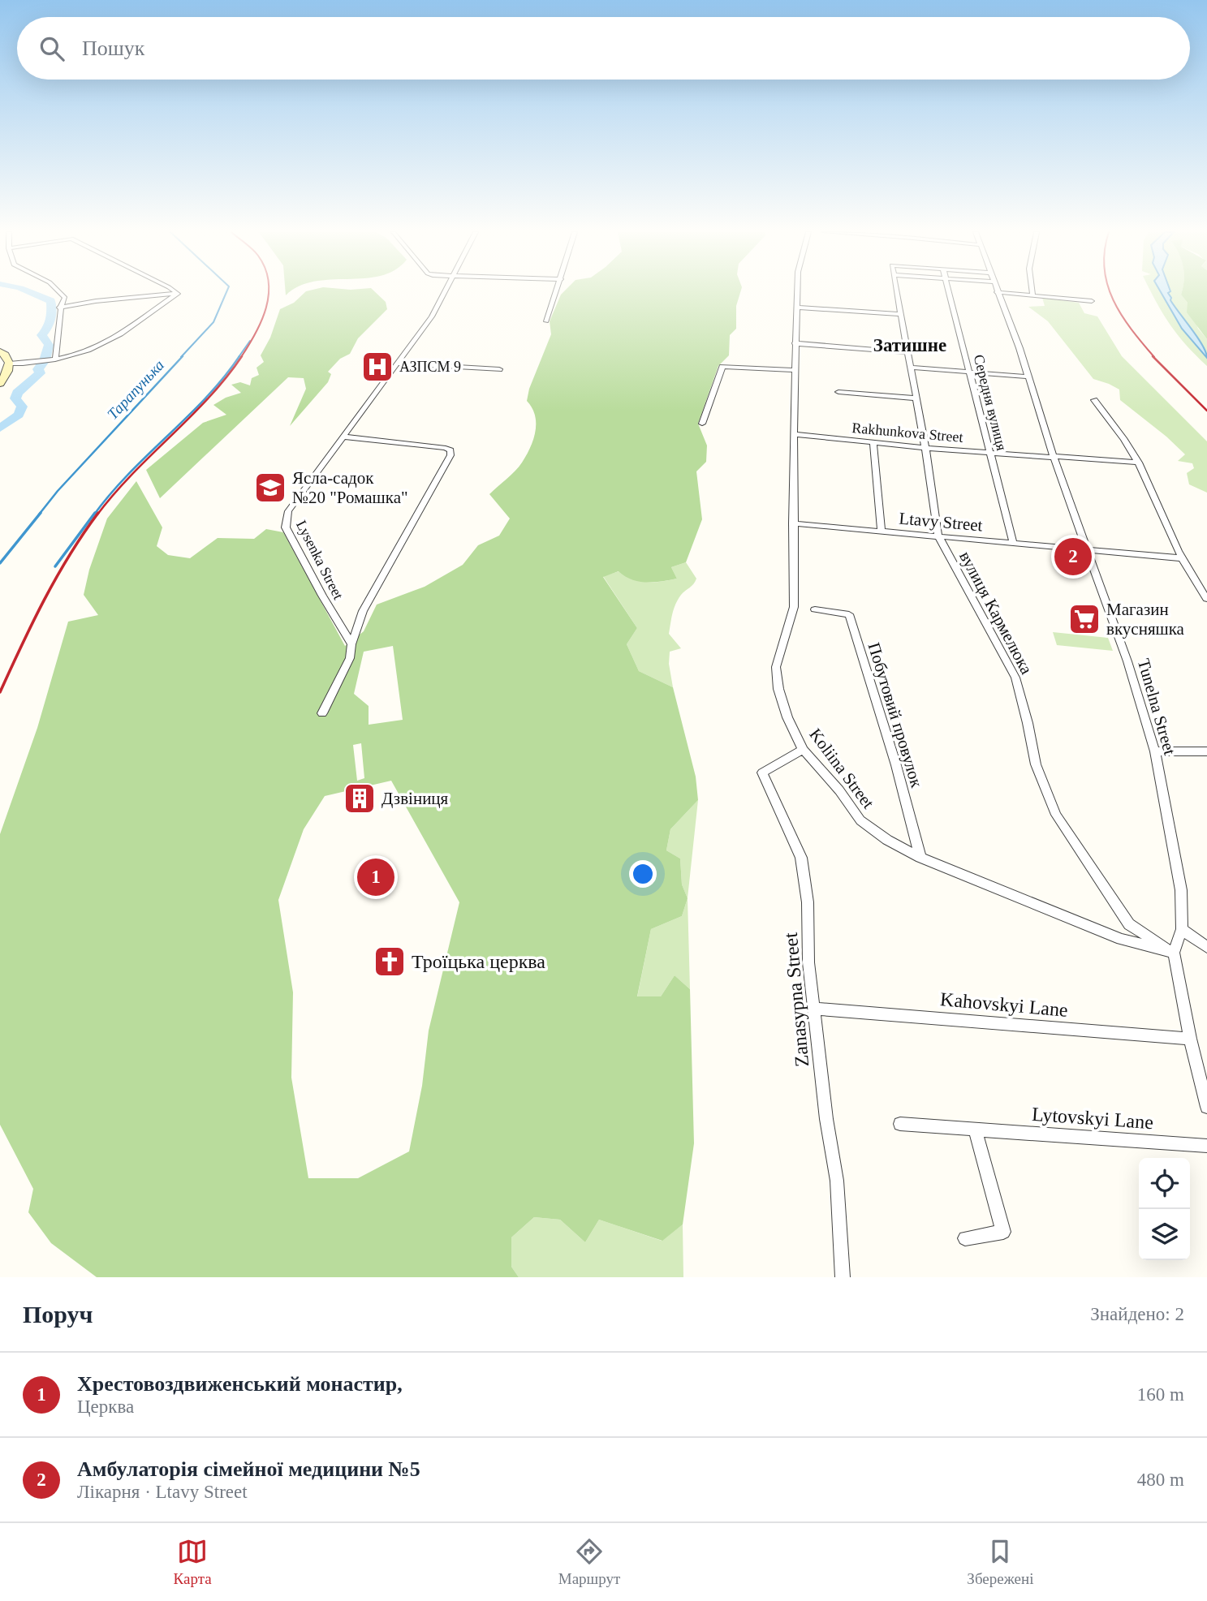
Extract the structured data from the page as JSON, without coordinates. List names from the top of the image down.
{
  "streets": {
    "street": [
      "Середня вулиця",
      "Rakhunkova Street",
      "Ltavy Street",
      "Lysenka Street",
      "вулиця Кармелюка",
      "Tunelna Street",
      "Побутовий провулок",
      "Koliina Street",
      "Zanasypna Street",
      "Kahovskyi Lane",
      "Lytovskyi Lane"
    ]
  },
  "crossings": [
    ["Середня вулиця", "Rakhunkova Street"],
    ["Середня вулиця", "Ltavy Street"],
    ["Rakhunkova Street", "вулиця Кармелюка"],
    ["Rakhunkova Street", "Tunelna Street"],
    ["Rakhunkova Street", "Koliina Street"],
    ["Ltavy Street", "вулиця Кармелюка"],
    ["Ltavy Street", "Tunelna Street"],
    ["Ltavy Street", "Koliina Street"],
    ["вулиця Кармелюка", "Tunelna Street"],
    ["вулиця Кармелюка", "Koliina Street"],
    ["Tunelna Street", "Koliina Street"],
    ["Tunelna Street", "Kahovskyi Lane"],
    ["Побутовий провулок", "Koliina Street"],
    ["Koliina Street", "Zanasypna Street"],
    ["Zanasypna Street", "Kahovskyi Lane"]
  ],
  "districts": ["Затишне"],
  "water": ["Тарапунька"],
  "places": {
    "hospital": ["АЗПСМ 9"],
    "school or university": ["Ясла-садок №20 \"Ромашка\""],
    "supermarket": ["Магазин вкусняшка"],
    "building": ["Дзвіниця"],
    "church": ["Троїцька церква"]
  },
  "page": {
    "search": "Пошук",
    "pins": ["2", "1"],
    "heading": ["Поруч", "Знайдено: 2"],
    "list": [
      {
        "mark": "1",
        "name": "Хрестовоздвиженський монастир,",
        "note": "Церква",
        "value": "160 m"
      },
      {
        "mark": "2",
        "name": "Амбулаторія сімейної медицини №5",
        "note": "Лікарня · Ltavy Street",
        "value": "480 m"
      }
    ],
    "nav": ["Карта", "Маршрут", "Збережені"]
  }
}
